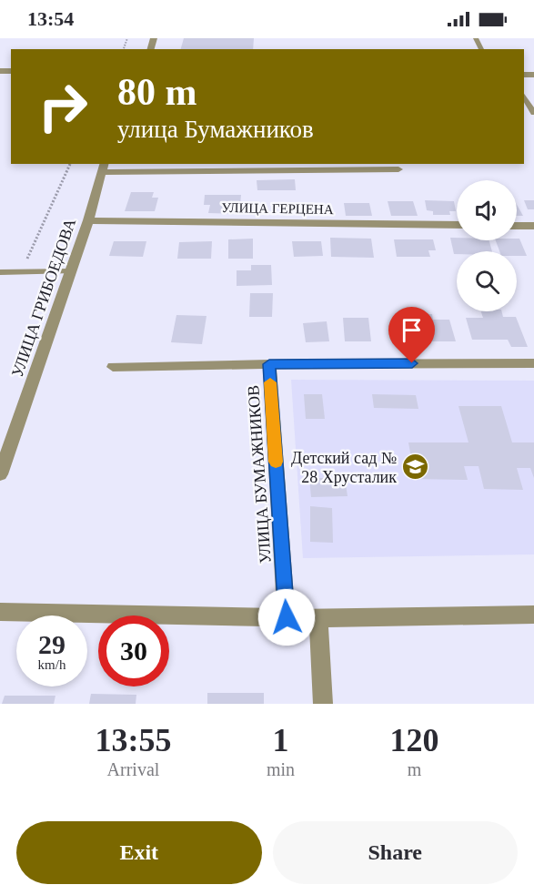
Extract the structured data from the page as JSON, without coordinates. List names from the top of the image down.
{
  "streets": {
    "street": ["УЛИЦА ГЕРЦЕНА", "УЛИЦА ГРИБОЕДОВА", "УЛИЦА БУМАЖНИКОВ"]
  },
  "crossings": [
    ["УЛИЦА ГЕРЦЕНА", "УЛИЦА ГРИБОЕДОВА"]
  ],
  "places": {
    "school or university": ["Детский сад № 28 Хрусталик"]
  },
  "page": {
    "status": "13:54",
    "turn": ["80 m", "улица Бумажников"],
    "speed": "29 km/h",
    "limit": "30",
    "eta": [
      "13:55",
      "Arrival",
      "1",
      "min",
      "120",
      "m"
    ],
    "buttons": ["Exit", "Share"]
  }
}
